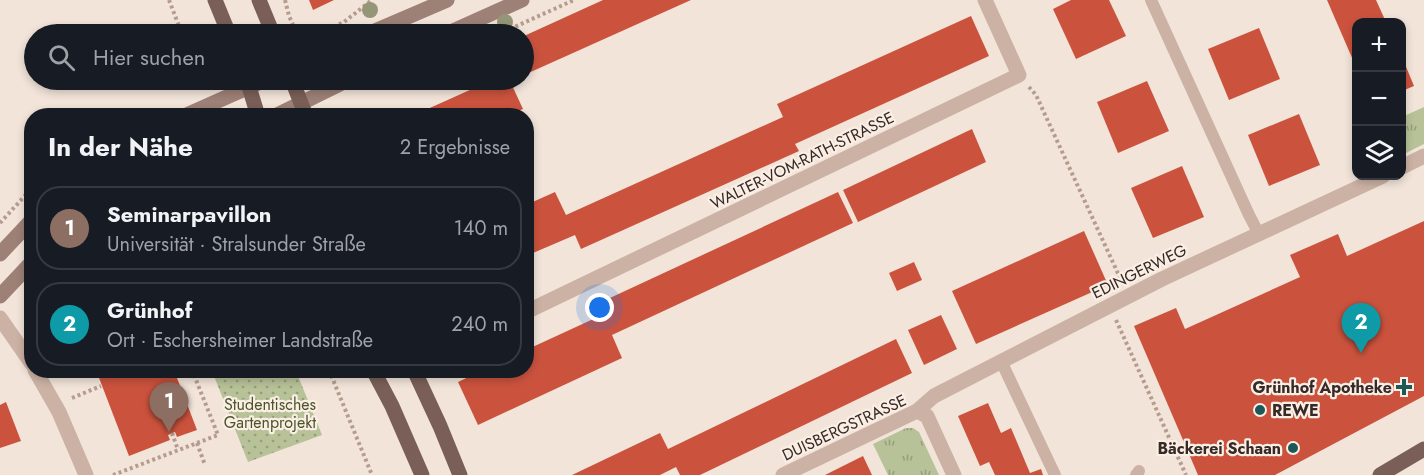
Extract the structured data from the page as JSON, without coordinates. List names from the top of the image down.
{
  "streets": {
    "street": ["WALTER-VOM-RATH-STRASSE", "EDINGERWEG", "DUISBERGSTRASSE"]
  },
  "crossings": [
    ["EDINGERWEG", "DUISBERGSTRASSE"]
  ],
  "parks": ["Studentisches Gartenprojekt"],
  "places": {
    "health": ["Grünhof Apotheke"],
    "other": ["REWE", "Bäckerei Schaan"]
  },
  "page": {
    "map_buttons": ["+", "−"],
    "search": "Hier suchen",
    "heading": ["In der Nähe", "2 Ergebnisse"],
    "list": [
      {
        "mark": "1",
        "name": "Seminarpavillon",
        "note": "Universität · Stralsunder Straße",
        "value": "140 m"
      },
      {
        "mark": "2",
        "name": "Grünhof",
        "note": "Ort · Eschersheimer Landstraße",
        "value": "240 m"
      }
    ],
    "pins": ["2", "1"]
  }
}
